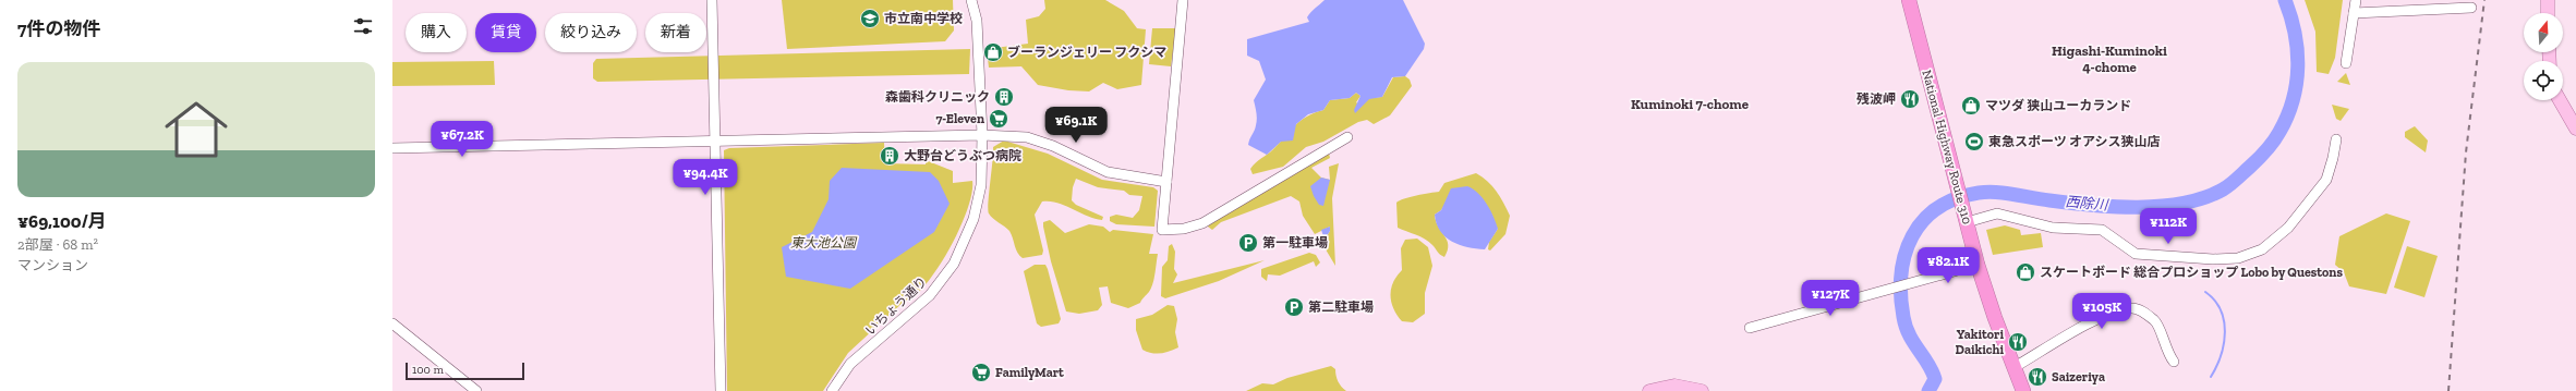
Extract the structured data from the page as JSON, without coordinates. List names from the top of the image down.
{
  "streets": {
    "highway": ["National Highway Route 310"],
    "street": ["いちょう通り"]
  },
  "districts": ["Higashi-Kuminoki 4-chome", "Kuminoki 7-chome"],
  "water": ["西除川"],
  "parks": ["東大池公園"],
  "places": {
    "school or university": ["市立南中学校"],
    "shop": ["ブーランジェリー フクシマ", "マツダ 狭山ユーカランド", "スケートボード 総合プロショップ Lobo by Questons"],
    "building": ["森歯科クリニック", "大野台どうぶつ病院"],
    "restaurant": ["残波岬", "Yakitori Daikichi", "Saizeriya"],
    "supermarket": ["7-Eleven", "FamilyMart"],
    "sports": ["東急スポーツ オアシス狭山店"],
    "parking": ["第一駐車場", "第二駐車場"]
  },
  "scale_bar": "100 m",
  "north": "top",
  "page": {
    "heading": "7件の物件",
    "chip": [
      "購入",
      "賃貸",
      "絞り込み",
      "新着"
    ],
    "list": [
      {
        "name": "¥69,100/月",
        "note": "2部屋 · 68 m² · マンション"
      }
    ],
    "price": [
      "¥69.1K",
      "¥67.2K",
      "¥94.4K",
      "¥112K",
      "¥82.1K",
      "¥127K",
      "¥105K"
    ],
    "scale": "100 m"
  }
}
